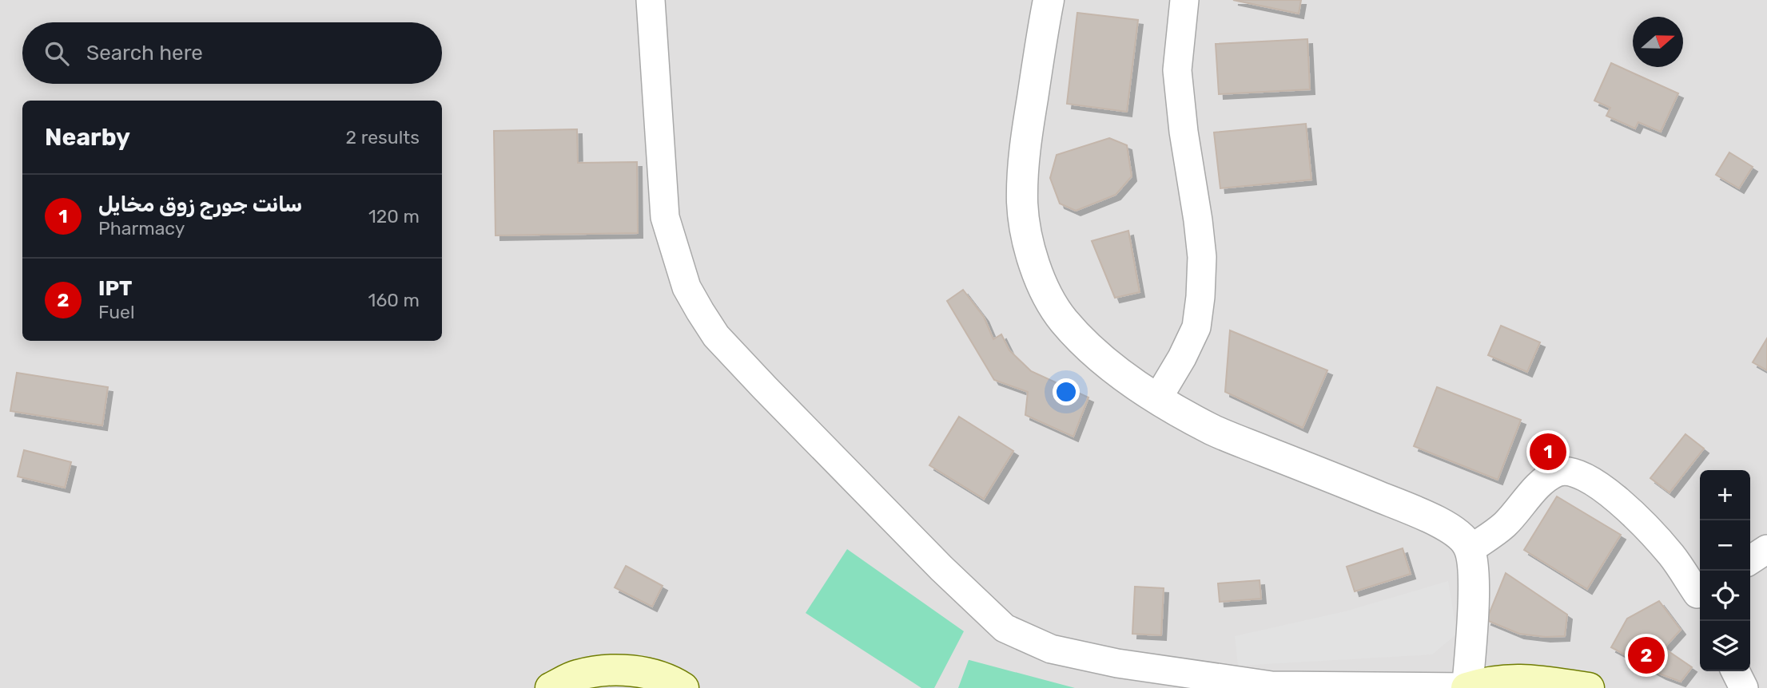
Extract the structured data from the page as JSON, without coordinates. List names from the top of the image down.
{
  "north": "right",
  "page": {
    "search": "Search here",
    "heading": ["Nearby", "2 results"],
    "list": [
      {
        "mark": "1",
        "name": "سانت جورج زوق مخايل",
        "note": "Pharmacy",
        "value": "120 m"
      },
      {
        "mark": "2",
        "name": "IPT",
        "note": "Fuel",
        "value": "160 m"
      }
    ],
    "pins": ["1", "2"],
    "map_buttons": ["+", "−"]
  }
}
